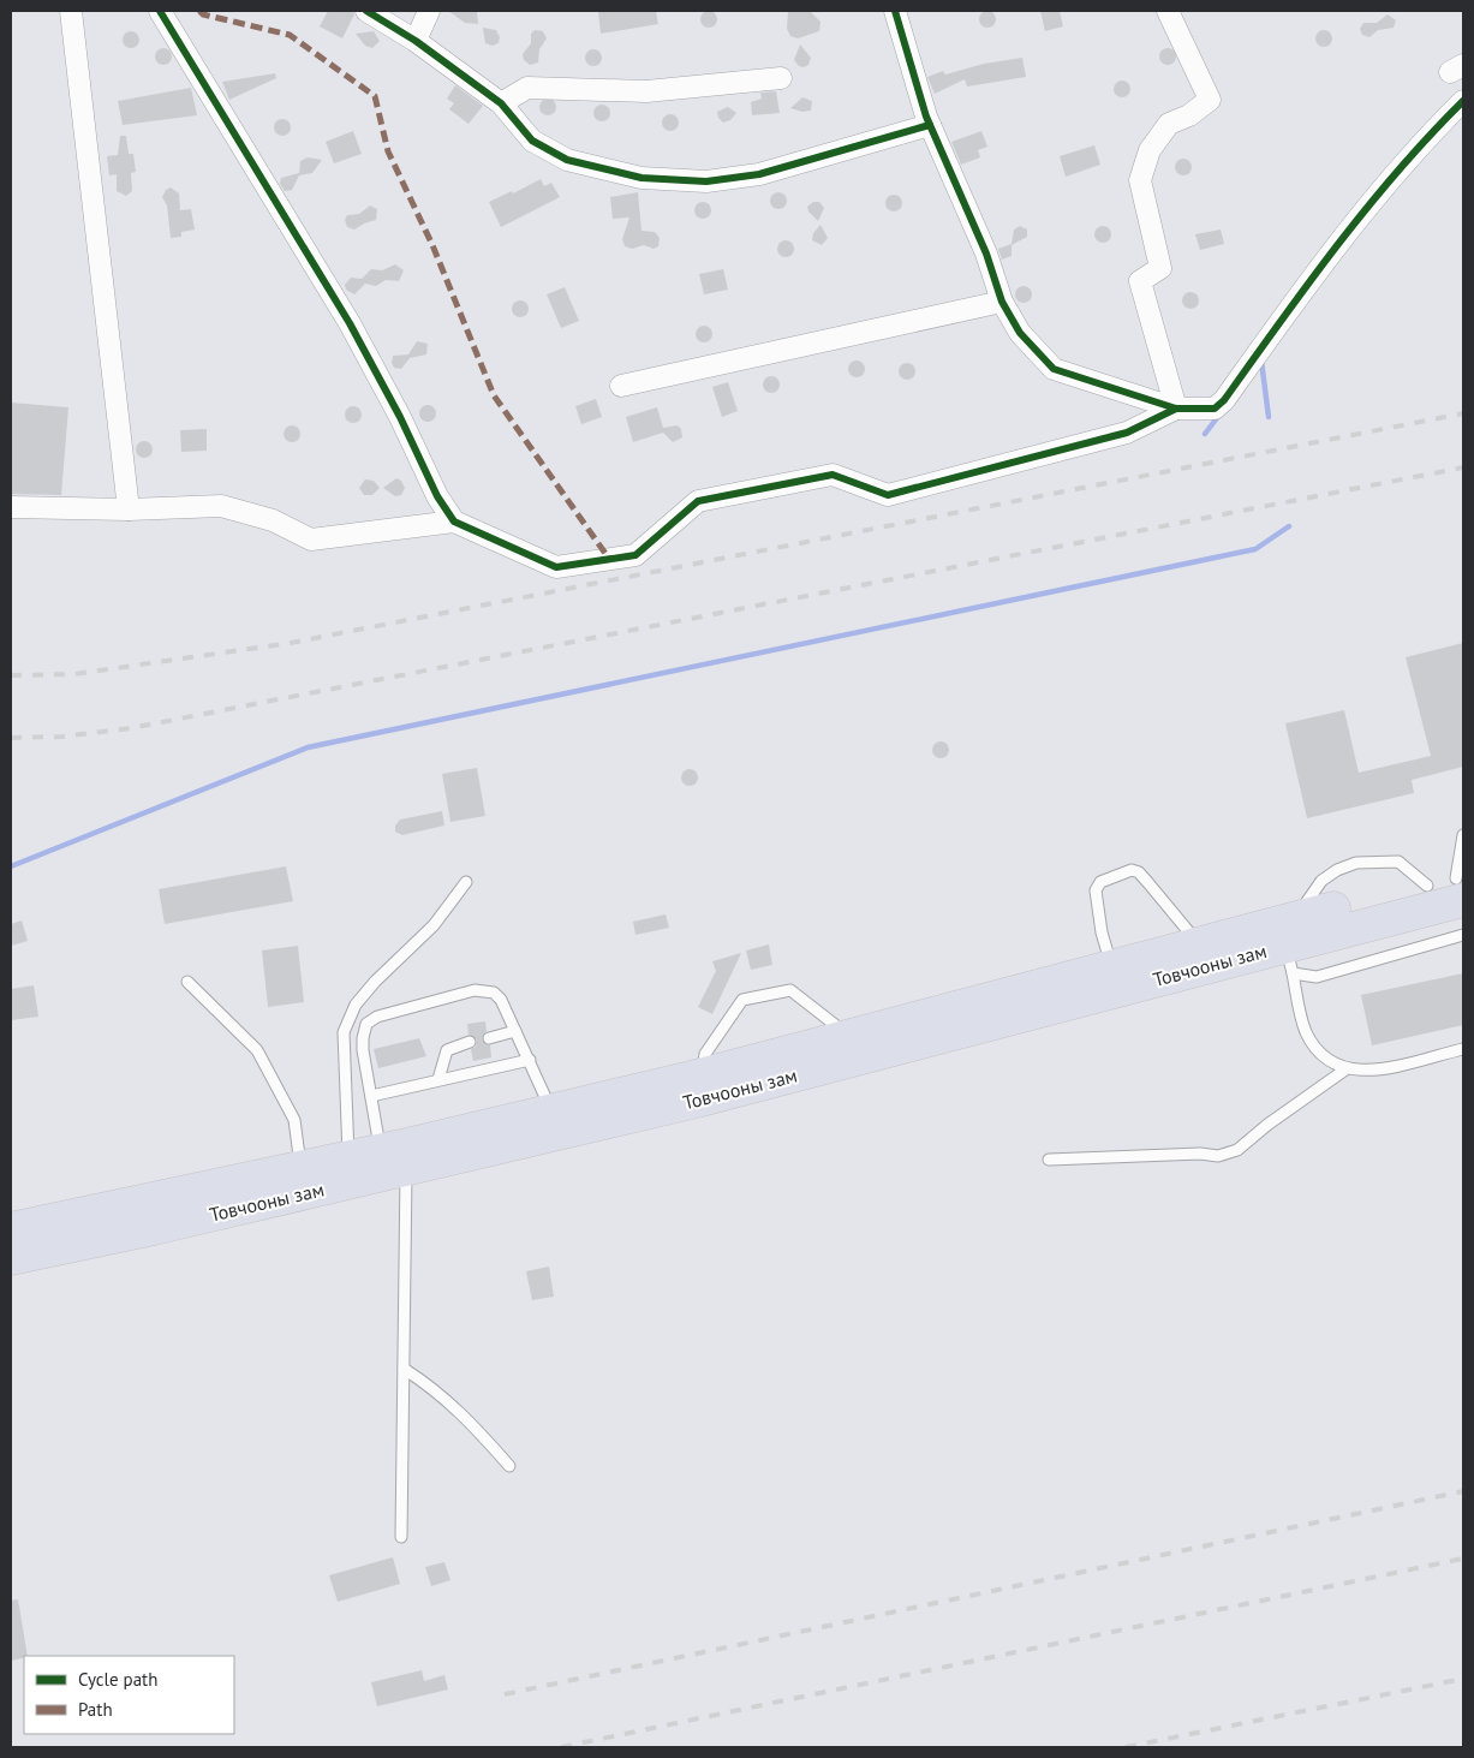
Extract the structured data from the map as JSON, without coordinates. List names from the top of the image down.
{
  "streets": {
    "highway": ["Товчооны зам"]
  },
  "legend": ["Cycle path", "Path"]
}
